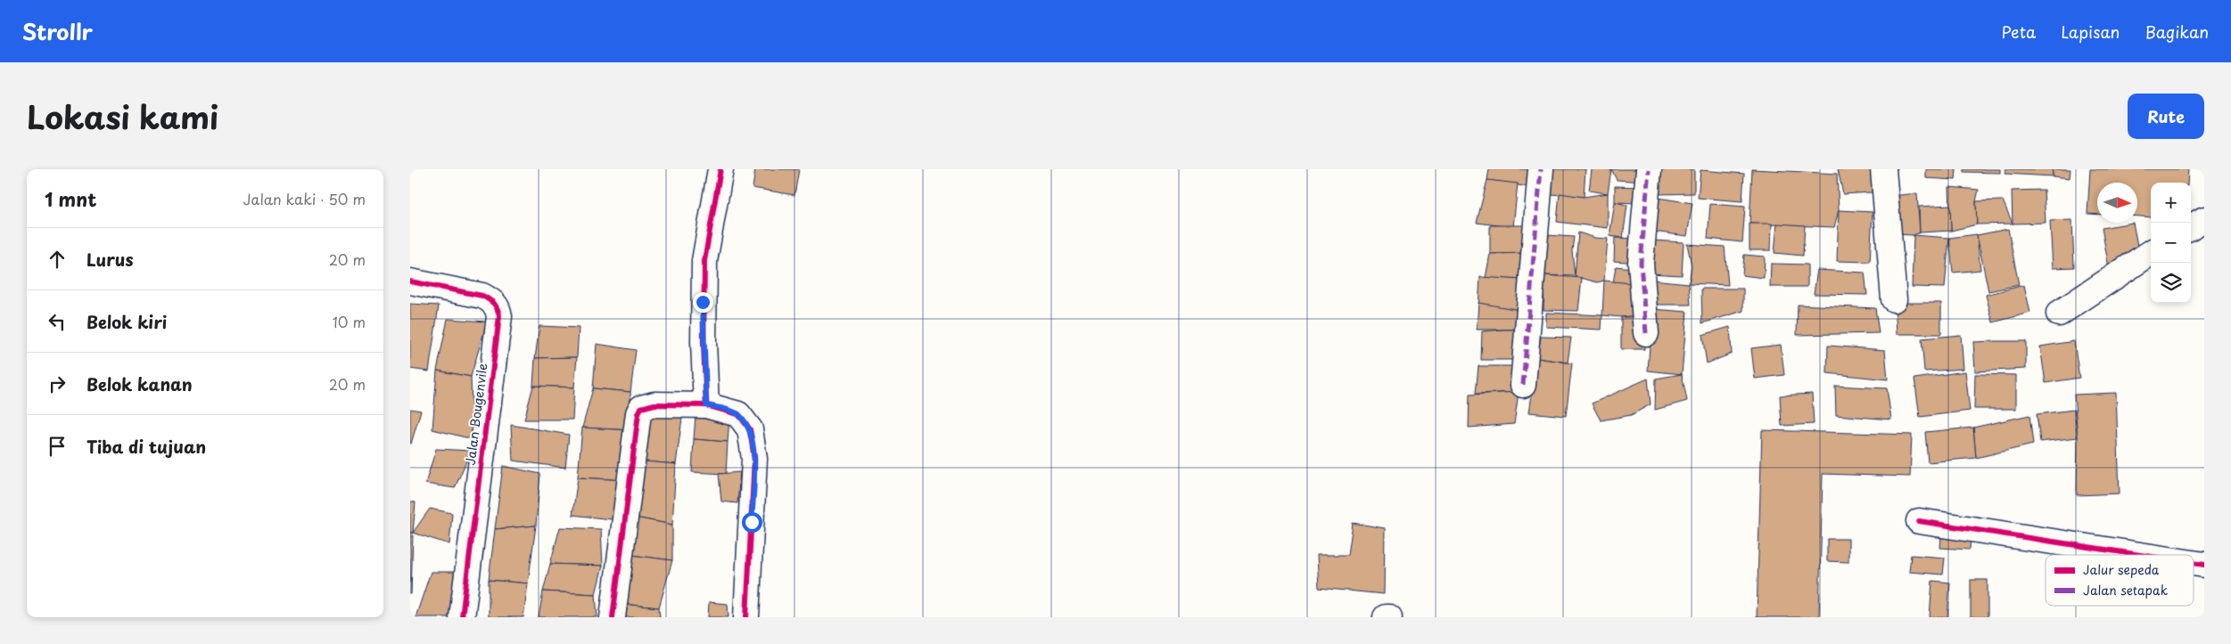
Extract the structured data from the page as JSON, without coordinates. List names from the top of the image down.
{
  "streets": {
    "street": ["Jalan Bougenvile"]
  },
  "legend": ["Jalur sepeda", "Jalan setapak"],
  "north": "right",
  "page": {
    "header": "Strollr",
    "nav": ["Peta", "Lapisan", "Bagikan"],
    "title": "Lokasi kami",
    "buttons": "Rute",
    "heading": ["1 mnt", "Jalan kaki · 50 m"],
    "map_buttons": ["+", "−"],
    "list": [
      ["Lurus", "20 m"],
      ["Belok kiri", "10 m"],
      ["Belok kanan", "20 m"],
      "Tiba di tujuan"
    ]
  }
}
